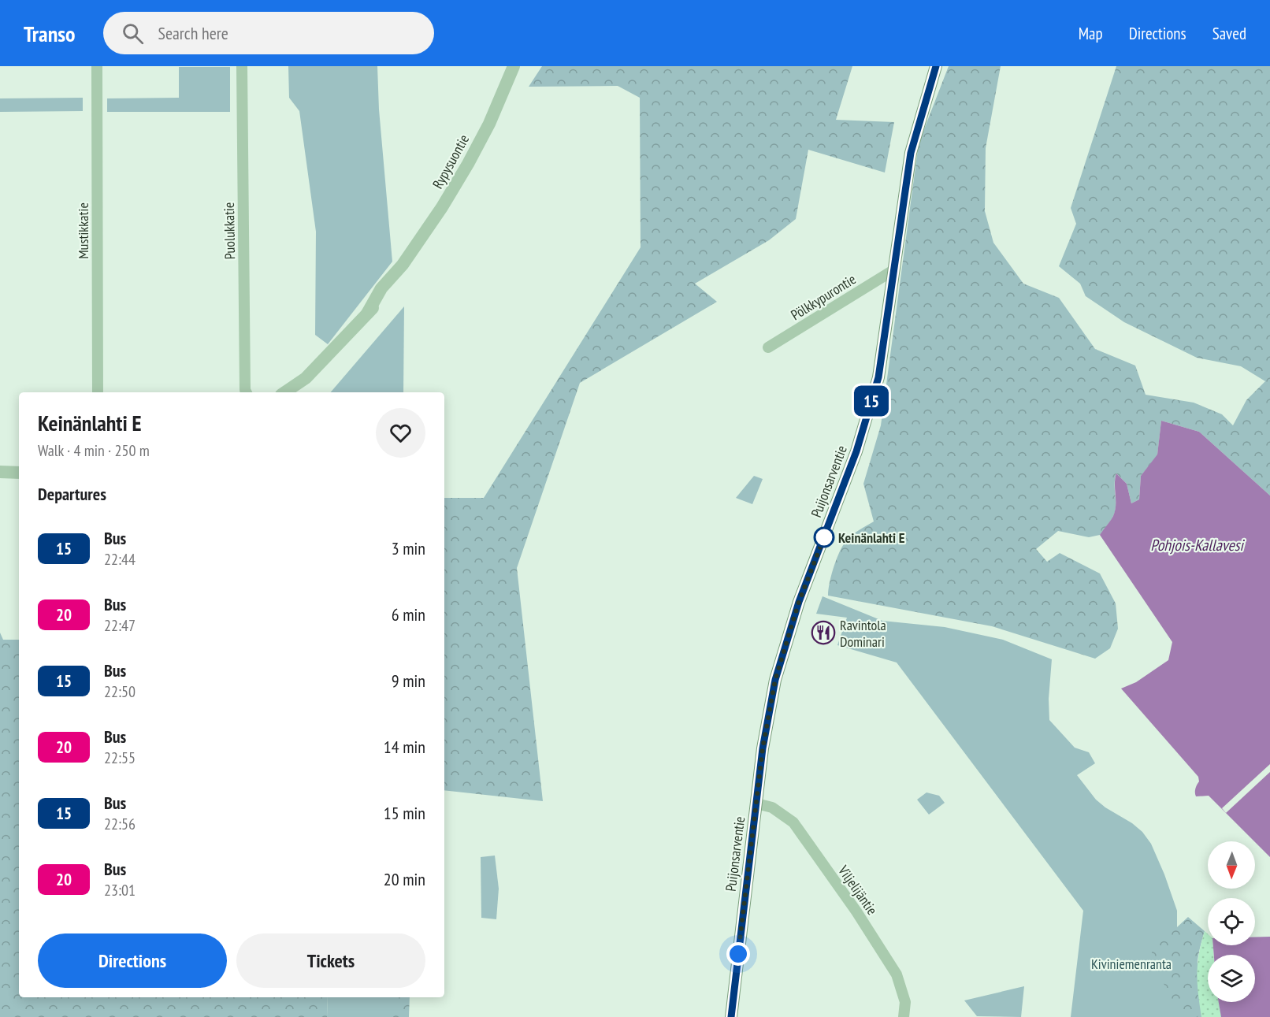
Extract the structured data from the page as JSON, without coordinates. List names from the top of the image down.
{
  "streets": {
    "main road": ["Puijonsarventie"],
    "street": [
      "Rypysuontie",
      "Mustikkatie",
      "Puolukkatie",
      "Pölkkypurontie",
      "Viljelijäntie"
    ]
  },
  "crossings": [
    ["Pölkkypurontie", "Puijonsarventie"],
    ["Puijonsarventie", "Viljelijäntie"]
  ],
  "water": ["Pohjois-Kallavesi"],
  "parks": ["Kiviniemenranta"],
  "places": {
    "other": ["Keinänlahti E"],
    "restaurant": ["Ravintola Dominari"]
  },
  "lines": ["bus line 15"],
  "north": "bottom",
  "page": {
    "header": "Transo",
    "search": "Search here",
    "nav": ["Map", "Directions", "Saved"],
    "on_map": "15",
    "heading": [
      ["Keinänlahti E", "Walk · 4 min · 250 m"],
      "Departures"
    ],
    "list": [
      {
        "mark": "15",
        "name": "Bus",
        "note": "22:44",
        "value": "3 min"
      },
      {
        "mark": "20",
        "name": "Bus",
        "note": "22:47",
        "value": "6 min"
      },
      {
        "mark": "15",
        "name": "Bus",
        "note": "22:50",
        "value": "9 min"
      },
      {
        "mark": "20",
        "name": "Bus",
        "note": "22:55",
        "value": "14 min"
      },
      {
        "mark": "15",
        "name": "Bus",
        "note": "22:56",
        "value": "15 min"
      },
      {
        "mark": "20",
        "name": "Bus",
        "note": "23:01",
        "value": "20 min"
      }
    ],
    "buttons": ["Directions", "Tickets"]
  }
}
